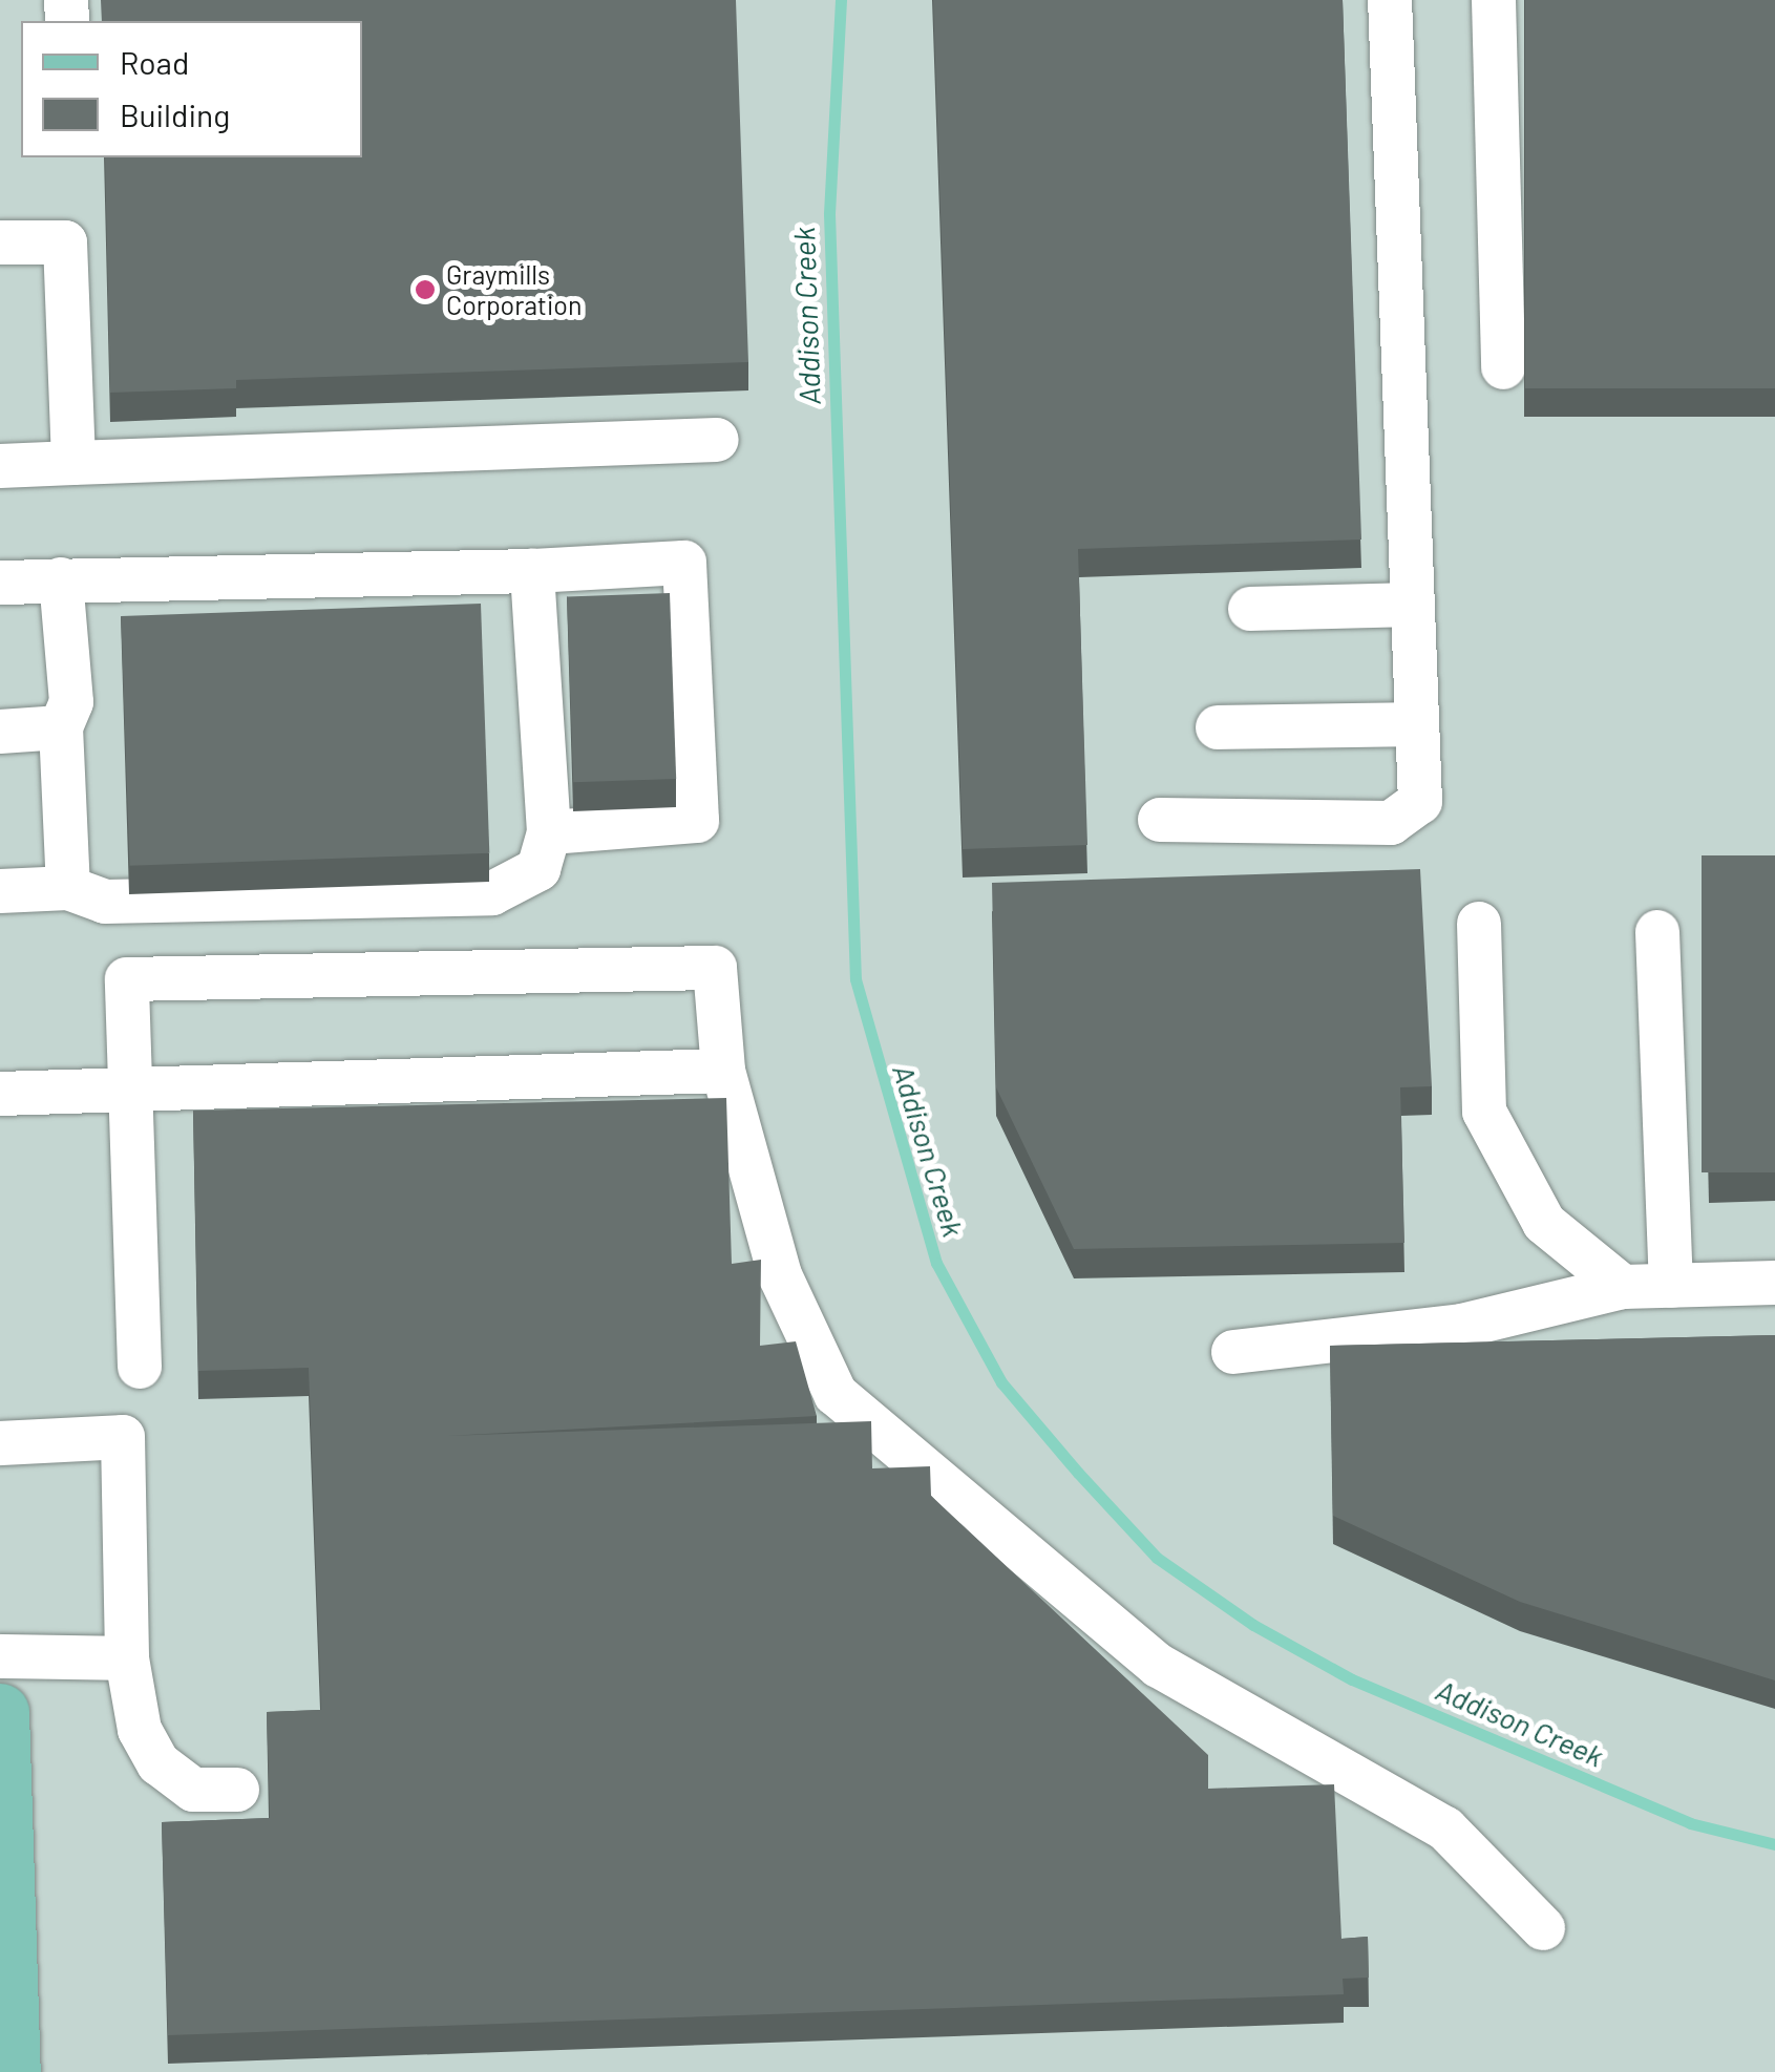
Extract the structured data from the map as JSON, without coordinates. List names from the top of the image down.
{
  "water": ["Addison Creek"],
  "places": ["Graymills Corporation"],
  "legend": ["Road", "Building"]
}
